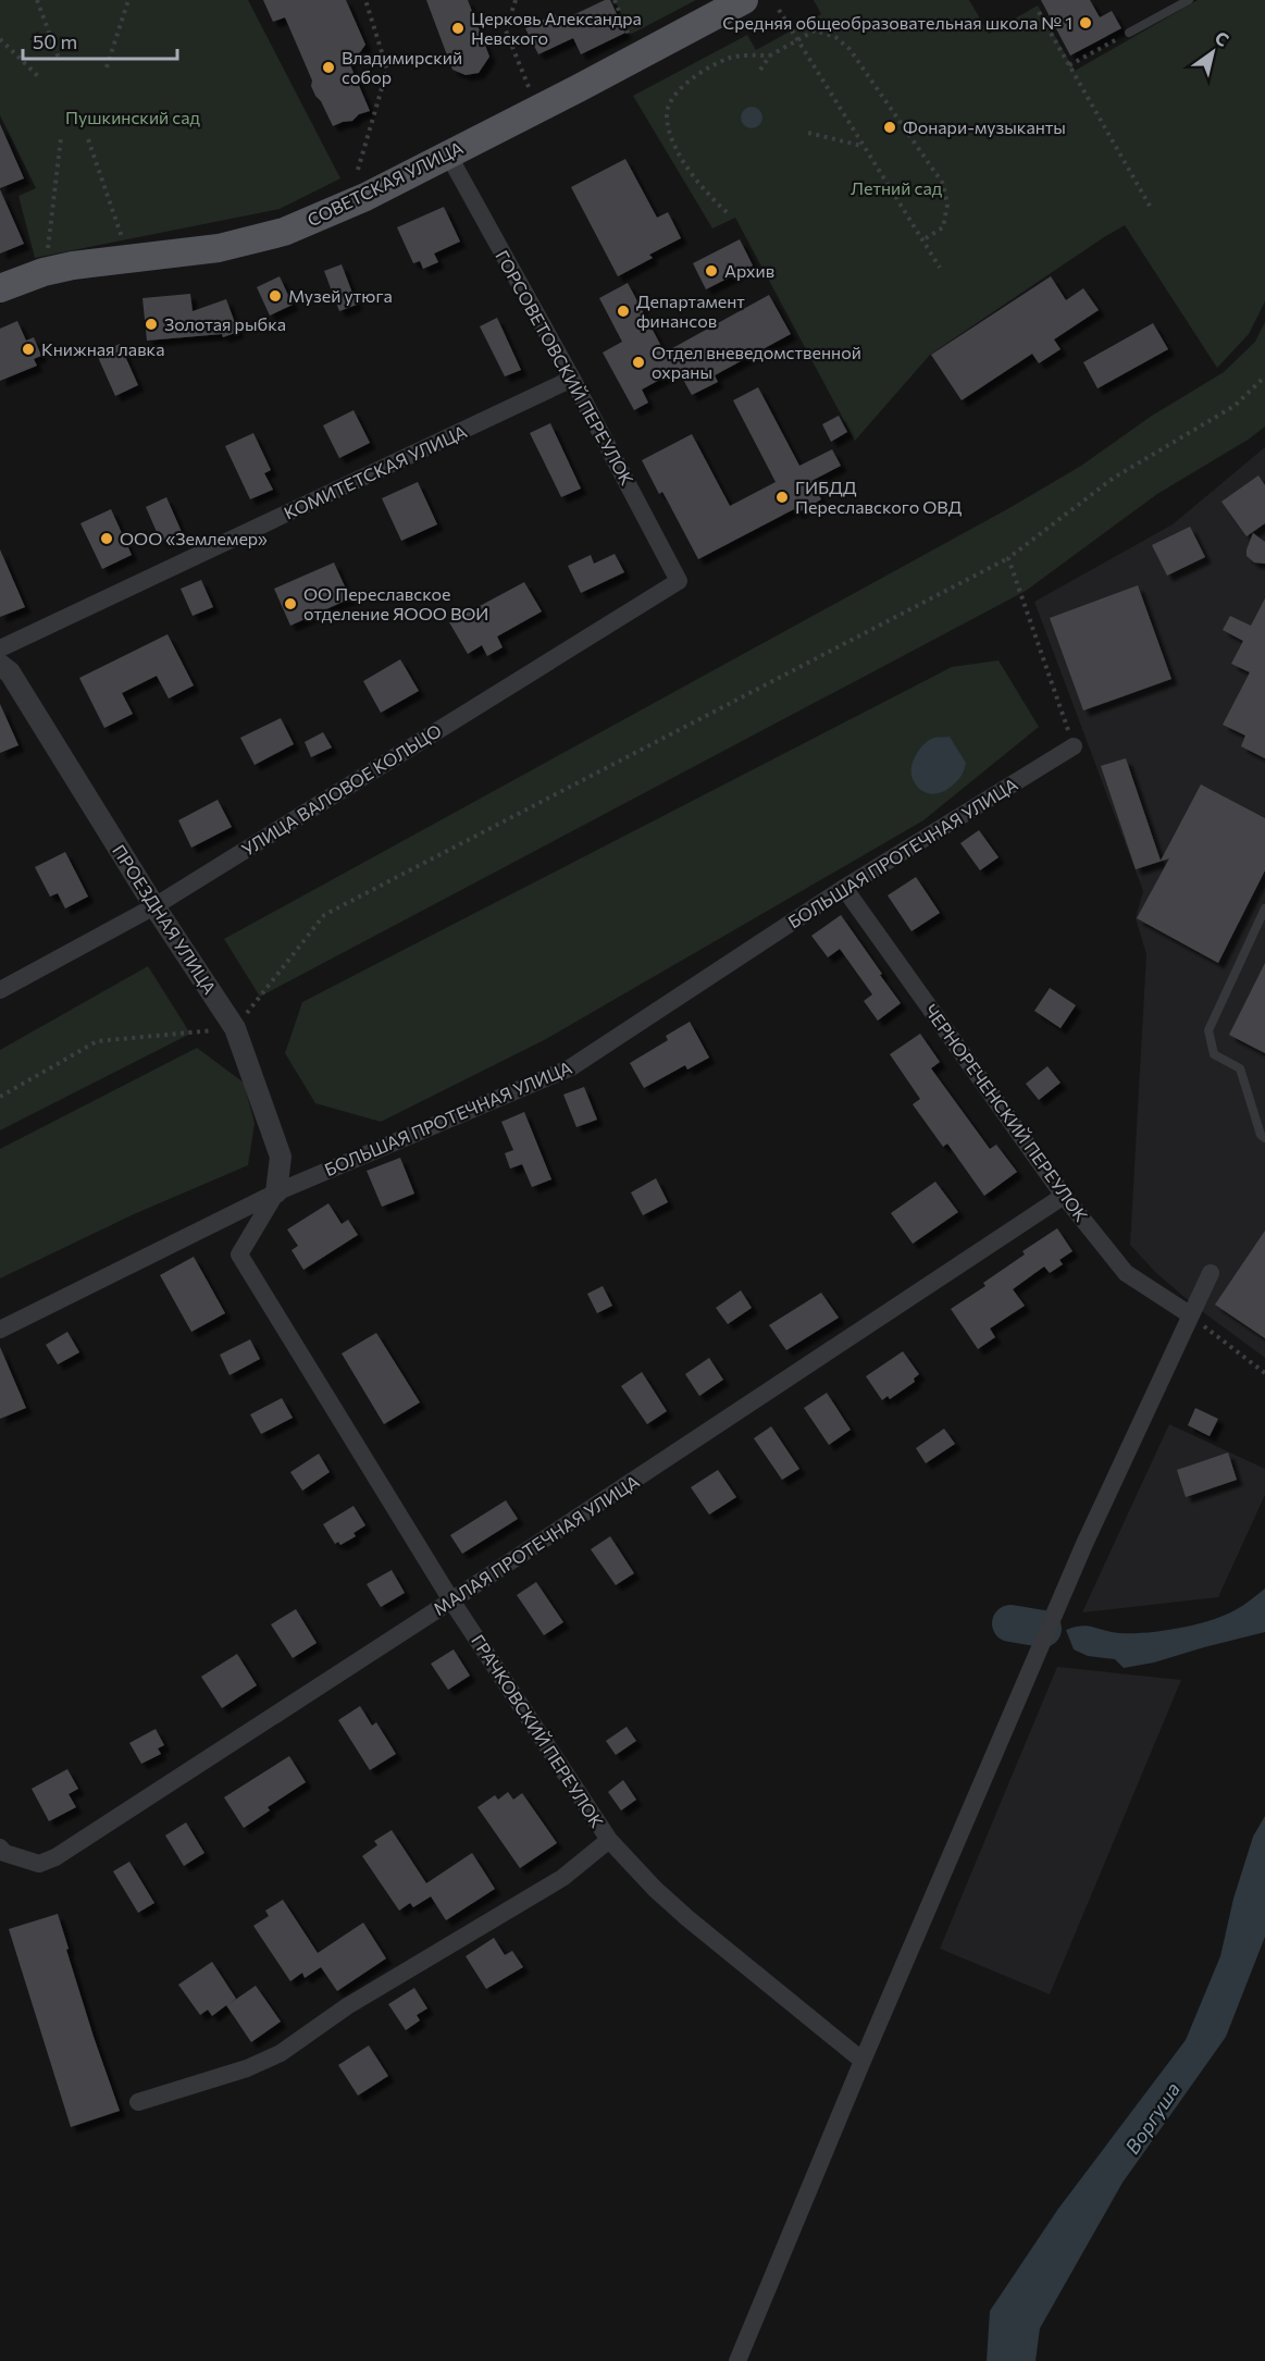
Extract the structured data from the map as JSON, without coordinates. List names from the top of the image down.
{
  "streets": {
    "main road": ["СОВЕТСКАЯ УЛИЦА"],
    "street": [
      "ГОРСОВЕТОВСКИЙ ПЕРЕУЛОК",
      "КОМИТЕТСКАЯ УЛИЦА",
      "УЛИЦА ВАЛОВОЕ КОЛЬЦО",
      "БОЛЬШАЯ ПРОТЕЧНАЯ УЛИЦА",
      "ПРОЕЗДНАЯ УЛИЦА",
      "ЧЕРНОРЕЧЕНСКИЙ ПЕРЕУЛОК",
      "МАЛАЯ ПРОТЕЧНАЯ УЛИЦА",
      "ГРАЧКОВСКИЙ ПЕРЕУЛОК"
    ]
  },
  "crossings": [
    ["СОВЕТСКАЯ УЛИЦА", "ГОРСОВЕТОВСКИЙ ПЕРЕУЛОК"],
    ["ГОРСОВЕТОВСКИЙ ПЕРЕУЛОК", "КОМИТЕТСКАЯ УЛИЦА"],
    ["ГОРСОВЕТОВСКИЙ ПЕРЕУЛОК", "УЛИЦА ВАЛОВОЕ КОЛЬЦО"],
    ["УЛИЦА ВАЛОВОЕ КОЛЬЦО", "ПРОЕЗДНАЯ УЛИЦА"],
    ["БОЛЬШАЯ ПРОТЕЧНАЯ УЛИЦА", "ПРОЕЗДНАЯ УЛИЦА"],
    ["БОЛЬШАЯ ПРОТЕЧНАЯ УЛИЦА", "ЧЕРНОРЕЧЕНСКИЙ ПЕРЕУЛОК"],
    ["БОЛЬШАЯ ПРОТЕЧНАЯ УЛИЦА", "ГРАЧКОВСКИЙ ПЕРЕУЛОК"],
    ["ПРОЕЗДНАЯ УЛИЦА", "ГРАЧКОВСКИЙ ПЕРЕУЛОК"],
    ["ЧЕРНОРЕЧЕНСКИЙ ПЕРЕУЛОК", "МАЛАЯ ПРОТЕЧНАЯ УЛИЦА"],
    ["МАЛАЯ ПРОТЕЧНАЯ УЛИЦА", "ГРАЧКОВСКИЙ ПЕРЕУЛОК"]
  ],
  "water": ["Воргуша"],
  "parks": ["Пушкинский сад", "Летний сад"],
  "places": [
    "Средняя общеобразовательная школа № 1",
    "Церковь Александра Невского",
    "Владимирский собор",
    "Фонари-музыканты",
    "Архив",
    "Музей утюга",
    "Департамент финансов",
    "Золотая рыбка",
    "Книжная лавка",
    "Отдел вневедомственной охраны",
    "ГИБДД Переславского ОВД",
    "ООО «Землемер»",
    "ОО Переславское отделение ЯООО ВОИ"
  ],
  "scale_bar": "50 m",
  "north": "top right"
}
